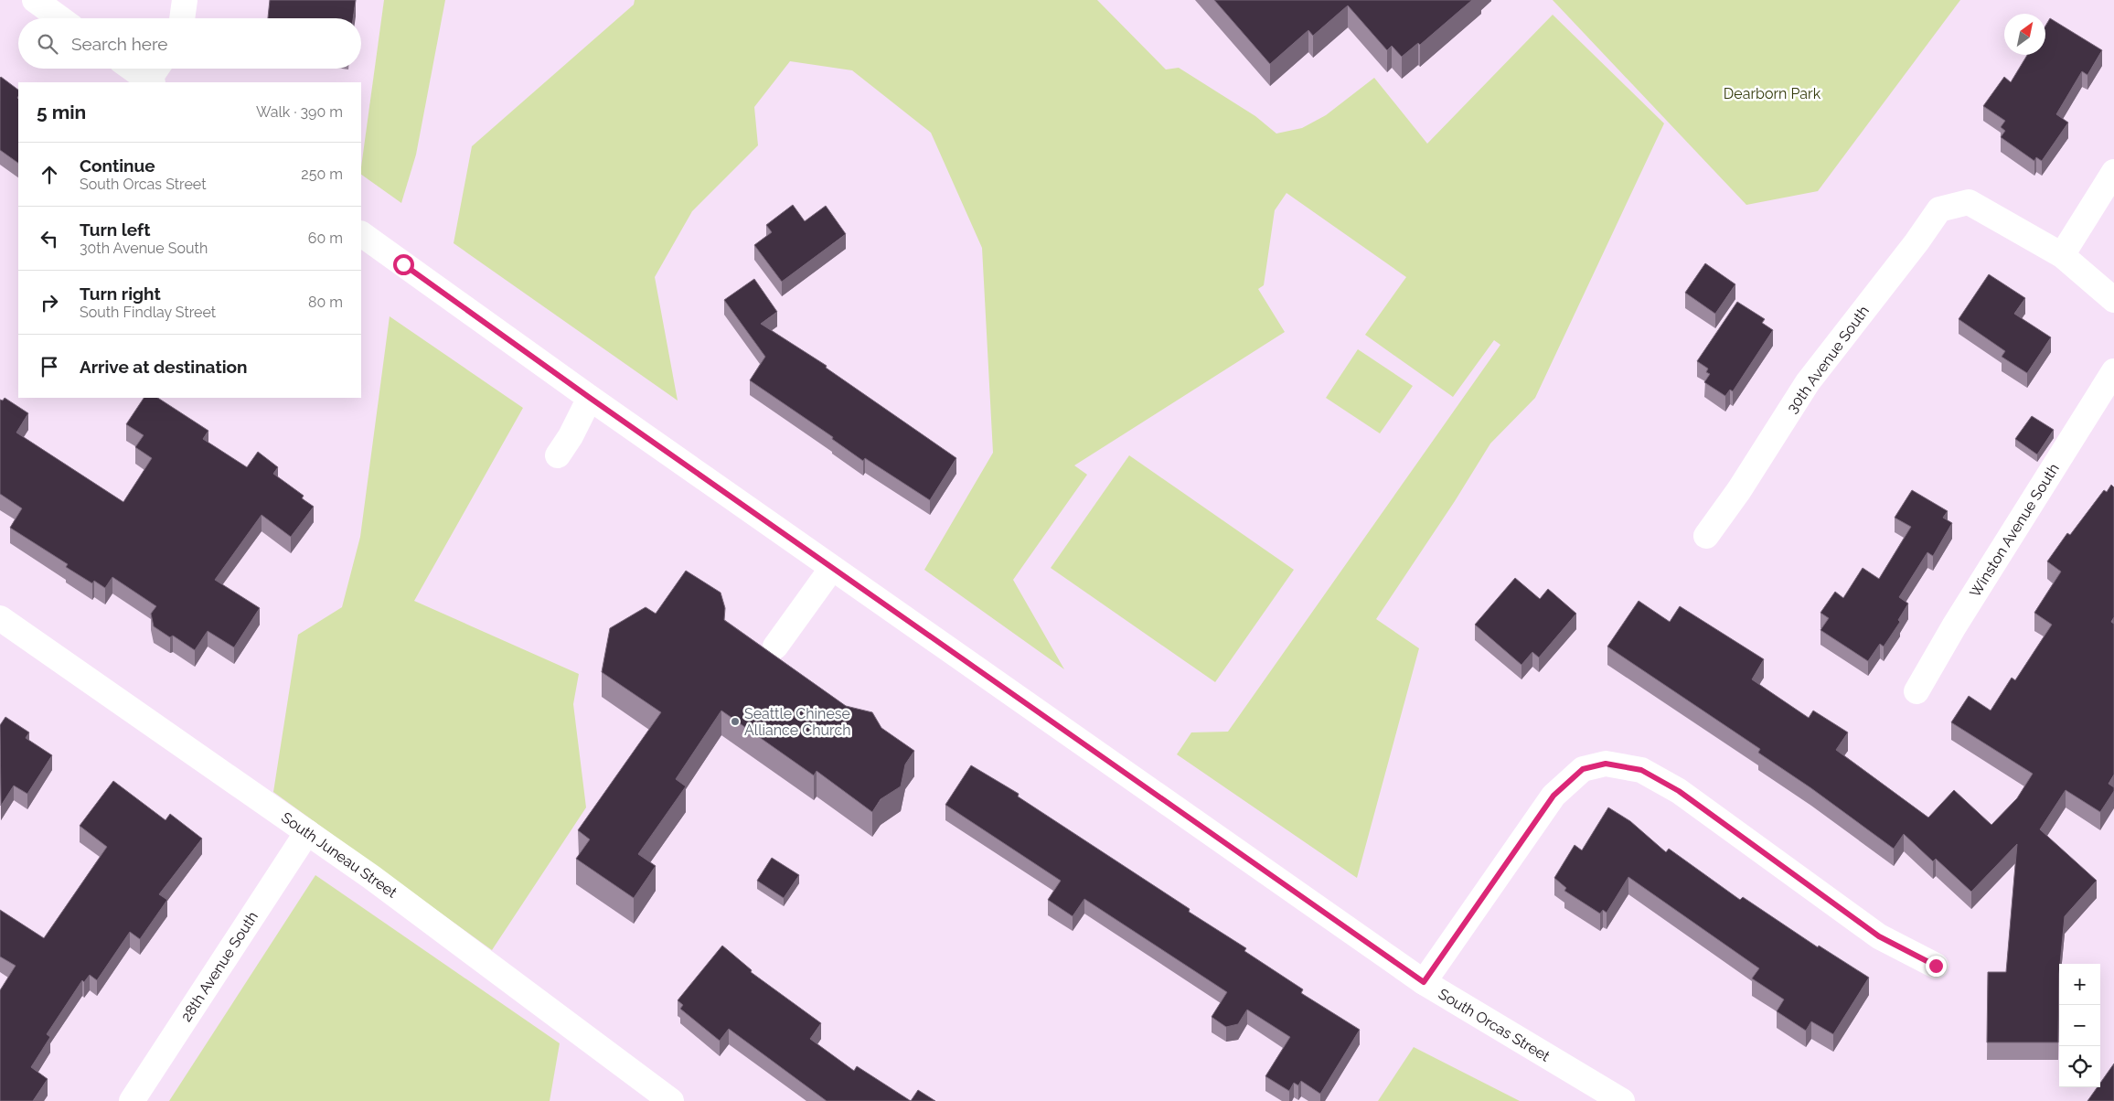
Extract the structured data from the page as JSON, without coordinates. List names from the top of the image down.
{
  "streets": {
    "street": [
      "30th Avenue South",
      "Winston Avenue South",
      "South Juneau Street",
      "28th Avenue South",
      "South Orcas Street"
    ]
  },
  "crossings": [
    ["South Juneau Street", "28th Avenue South"]
  ],
  "parks": ["Dearborn Park"],
  "places": ["Seattle Chinese Alliance Church"],
  "north": "top right",
  "page": {
    "search": "Search here",
    "heading": ["5 min", "Walk · 390 m"],
    "list": [
      ["Continue", "South Orcas Street", "250 m"],
      ["Turn left", "30th Avenue South", "60 m"],
      ["Turn right", "South Findlay Street", "80 m"],
      "Arrive at destination"
    ],
    "map_buttons": ["+", "−"]
  }
}
